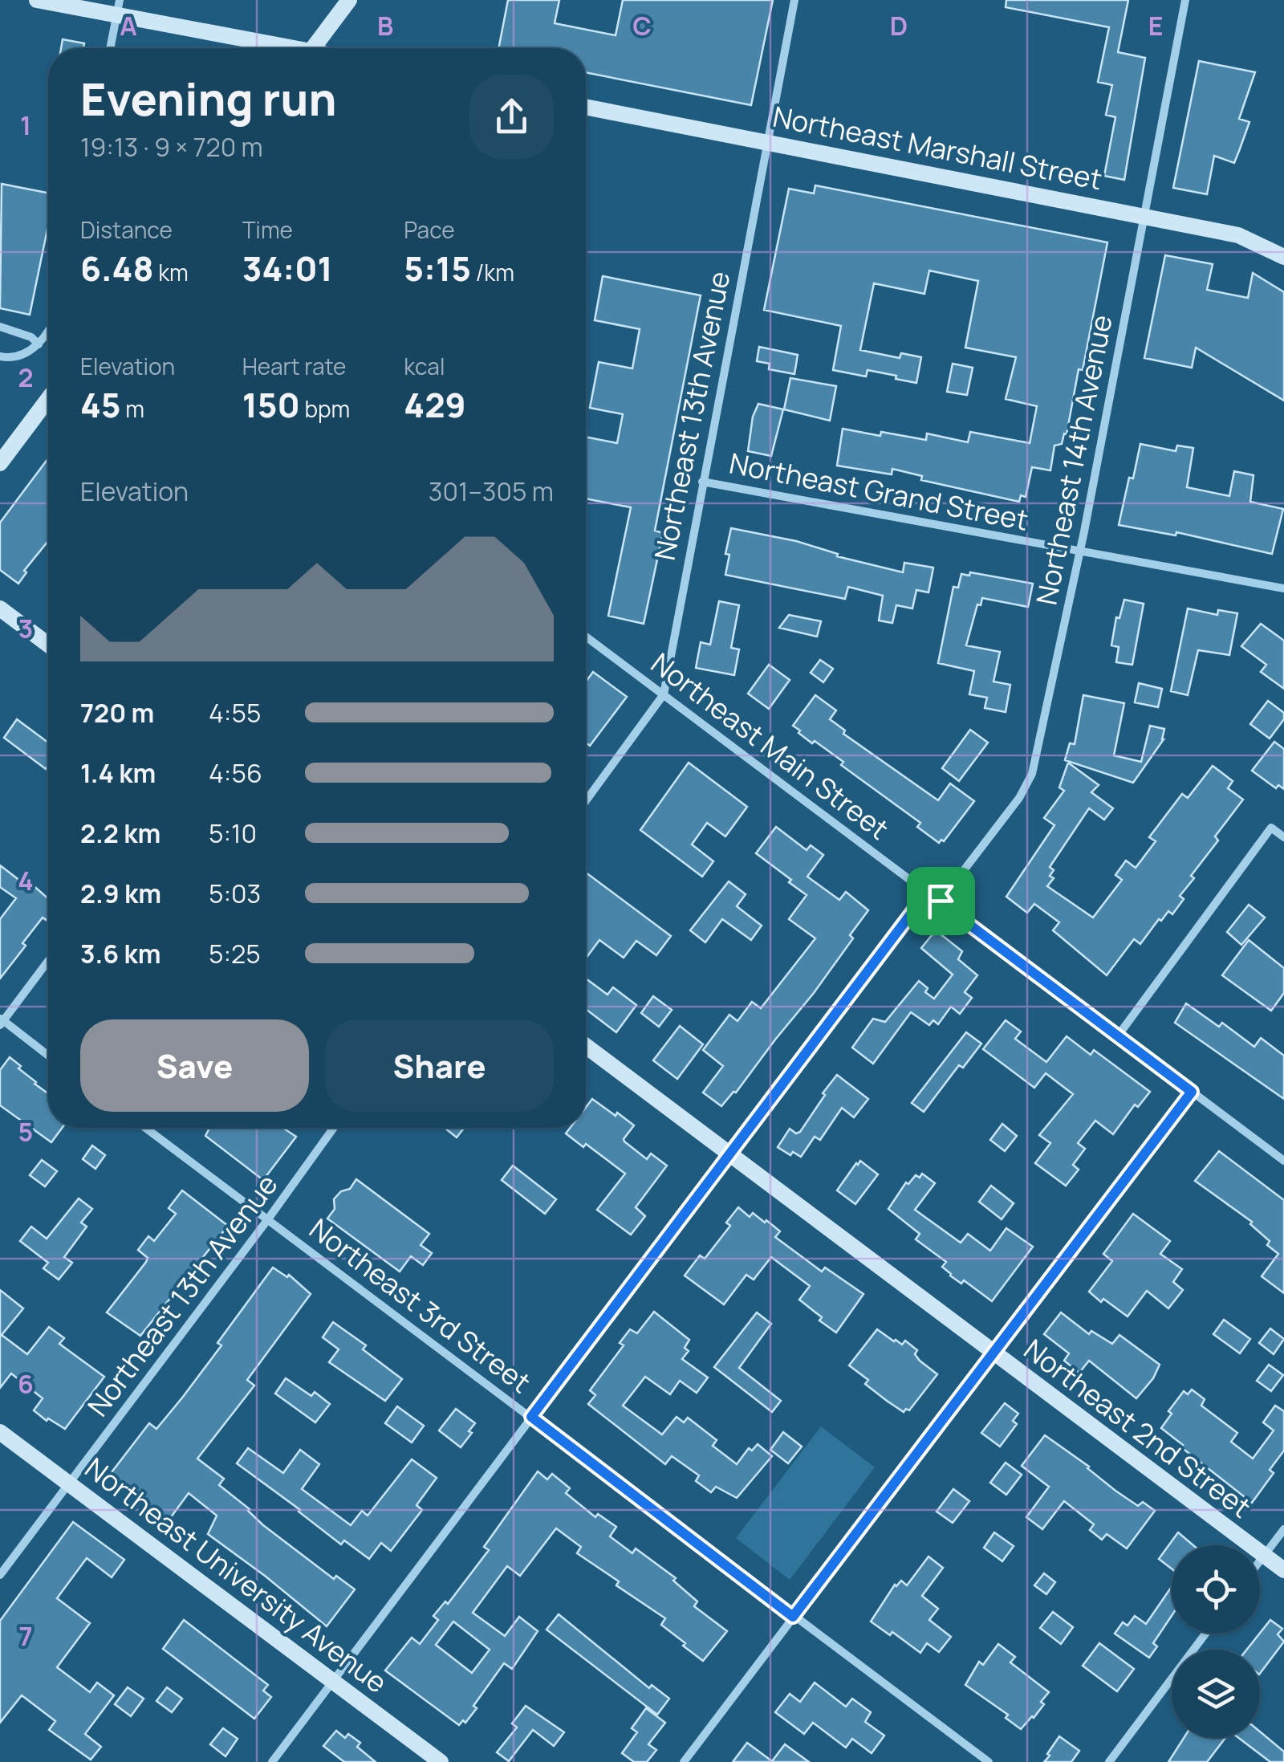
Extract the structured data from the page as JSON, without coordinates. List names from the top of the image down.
{
  "streets": {
    "street": [
      "Northeast Marshall Street",
      "Northeast 13th Avenue",
      "Northeast 14th Avenue",
      "Northeast Grand Street",
      "Northeast Main Street",
      "Northeast 3rd Street",
      "Northeast 2nd Street",
      "Northeast University Avenue"
    ]
  },
  "crossings": [
    ["Northeast Marshall Street", "Northeast 13th Avenue"],
    ["Northeast Marshall Street", "Northeast 14th Avenue"],
    ["Northeast 13th Avenue", "Northeast Grand Street"],
    ["Northeast 13th Avenue", "Northeast Main Street"],
    ["Northeast 13th Avenue", "Northeast 3rd Street"],
    ["Northeast 13th Avenue", "Northeast University Avenue"],
    ["Northeast 14th Avenue", "Northeast Grand Street"],
    ["Northeast 14th Avenue", "Northeast Main Street"]
  ],
  "page": {
    "heading": ["Evening run", "19:13 · 9 × 720 m"],
    "stats": [
      ["Distance", "6.48 km"],
      ["Time", "34:01"],
      ["Pace", "5:15 /km"],
      ["Elevation", "45 m"],
      ["Heart rate", "150 bpm"],
      ["kcal", "429"]
    ],
    "chart": ["Elevation", "301–305 m"],
    "list": [
      {
        "name": "720 m",
        "note": "4:55"
      },
      {
        "name": "1.4 km",
        "note": "4:56"
      },
      {
        "name": "2.2 km",
        "note": "5:10"
      },
      {
        "name": "2.9 km",
        "note": "5:03"
      },
      {
        "name": "3.6 km",
        "note": "5:25"
      }
    ],
    "buttons": ["Save", "Share"]
  },
  "grid": {
    "columns": [
      "A",
      "B",
      "C",
      "D",
      "E"
    ],
    "rows": [
      "1",
      "2",
      "3",
      "4",
      "5",
      "6",
      "7"
    ]
  }
}
